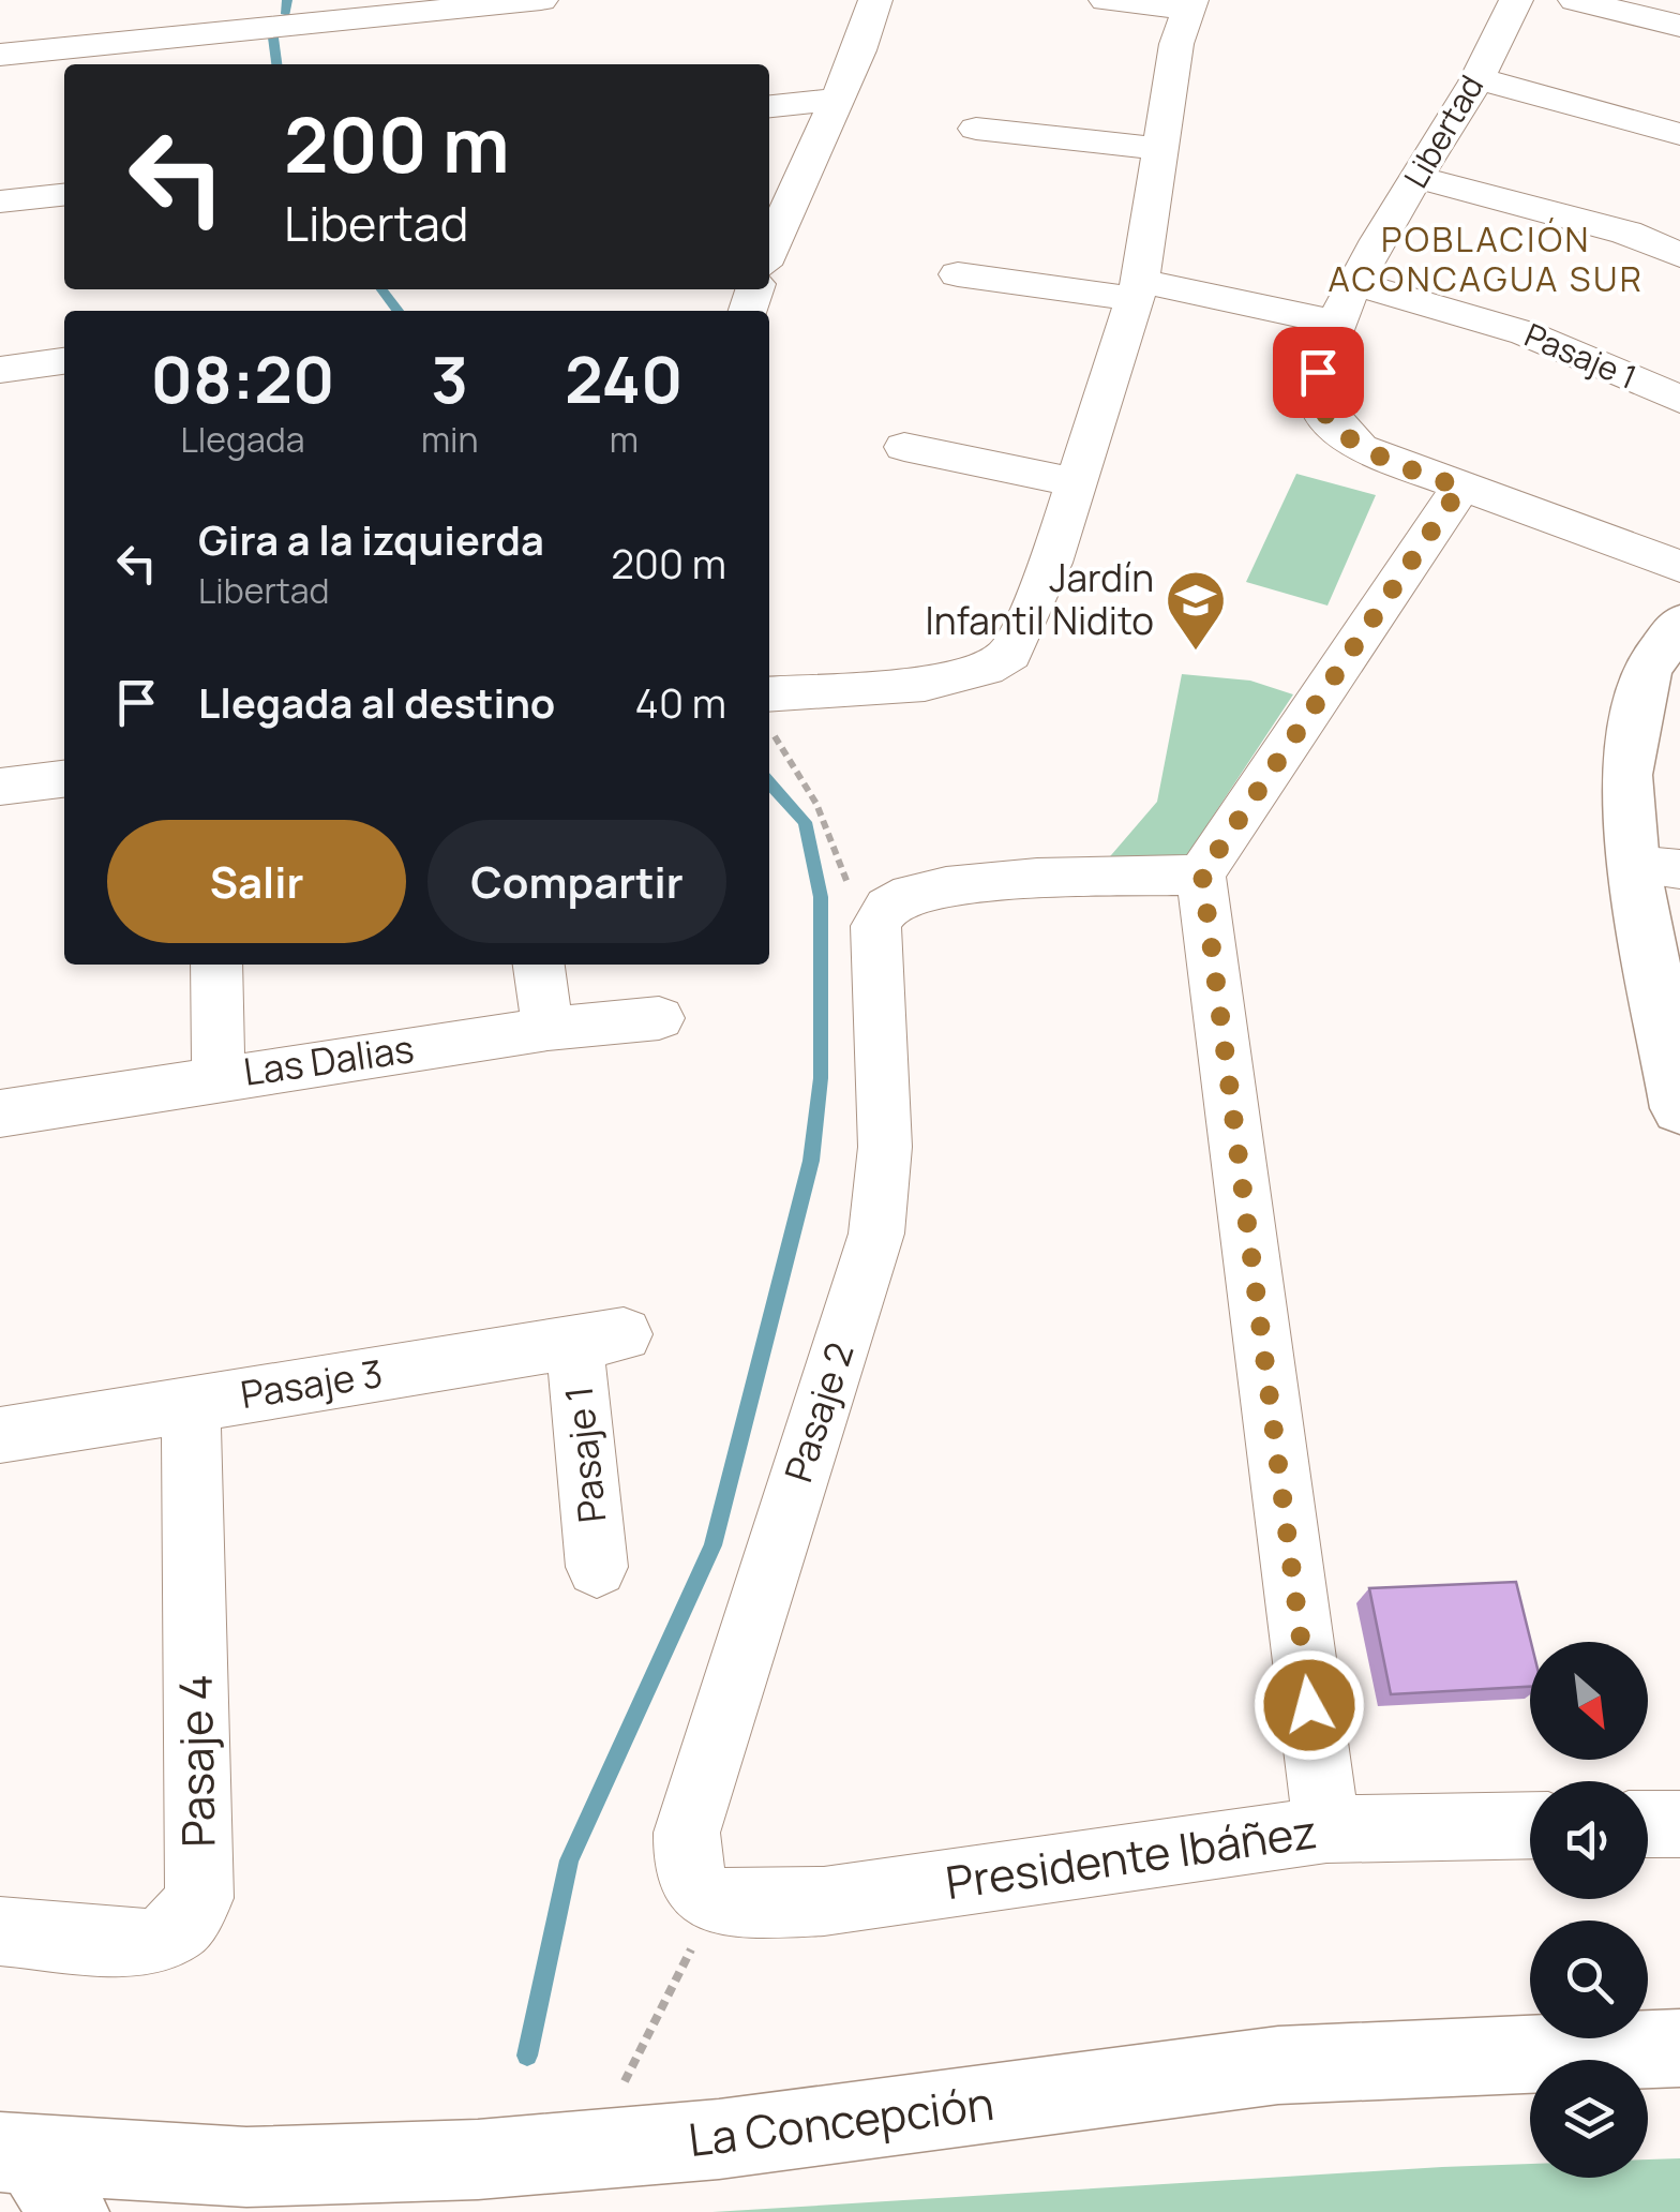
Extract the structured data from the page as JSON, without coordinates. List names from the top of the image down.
{
  "streets": {
    "main road": ["La Concepción"],
    "street": [
      "Libertad",
      "Pasaje 1",
      "Las Dalias",
      "Pasaje 3",
      "Pasaje 2",
      "Pasaje 4",
      "Presidente Ibáñez"
    ]
  },
  "crossings": [
    ["Libertad", "Pasaje 1"],
    ["Pasaje 1", "Pasaje 3"],
    ["Pasaje 3", "Pasaje 4"],
    ["Pasaje 2", "Presidente Ibáñez"]
  ],
  "districts": ["POBLACIÓN ACONCAGUA SUR"],
  "places": {
    "school or university": ["Jardín Infantil Nidito"]
  },
  "north": "bottom right",
  "page": {
    "turn": ["200 m", "Libertad"],
    "eta": [
      "08:20",
      "Llegada",
      "3",
      "min",
      "240",
      "m"
    ],
    "list": [
      {
        "name": "Gira a la izquierda",
        "note": "Libertad",
        "value": "200 m"
      },
      {
        "name": "Llegada al destino",
        "value": "40 m"
      }
    ],
    "buttons": ["Salir", "Compartir"]
  }
}
